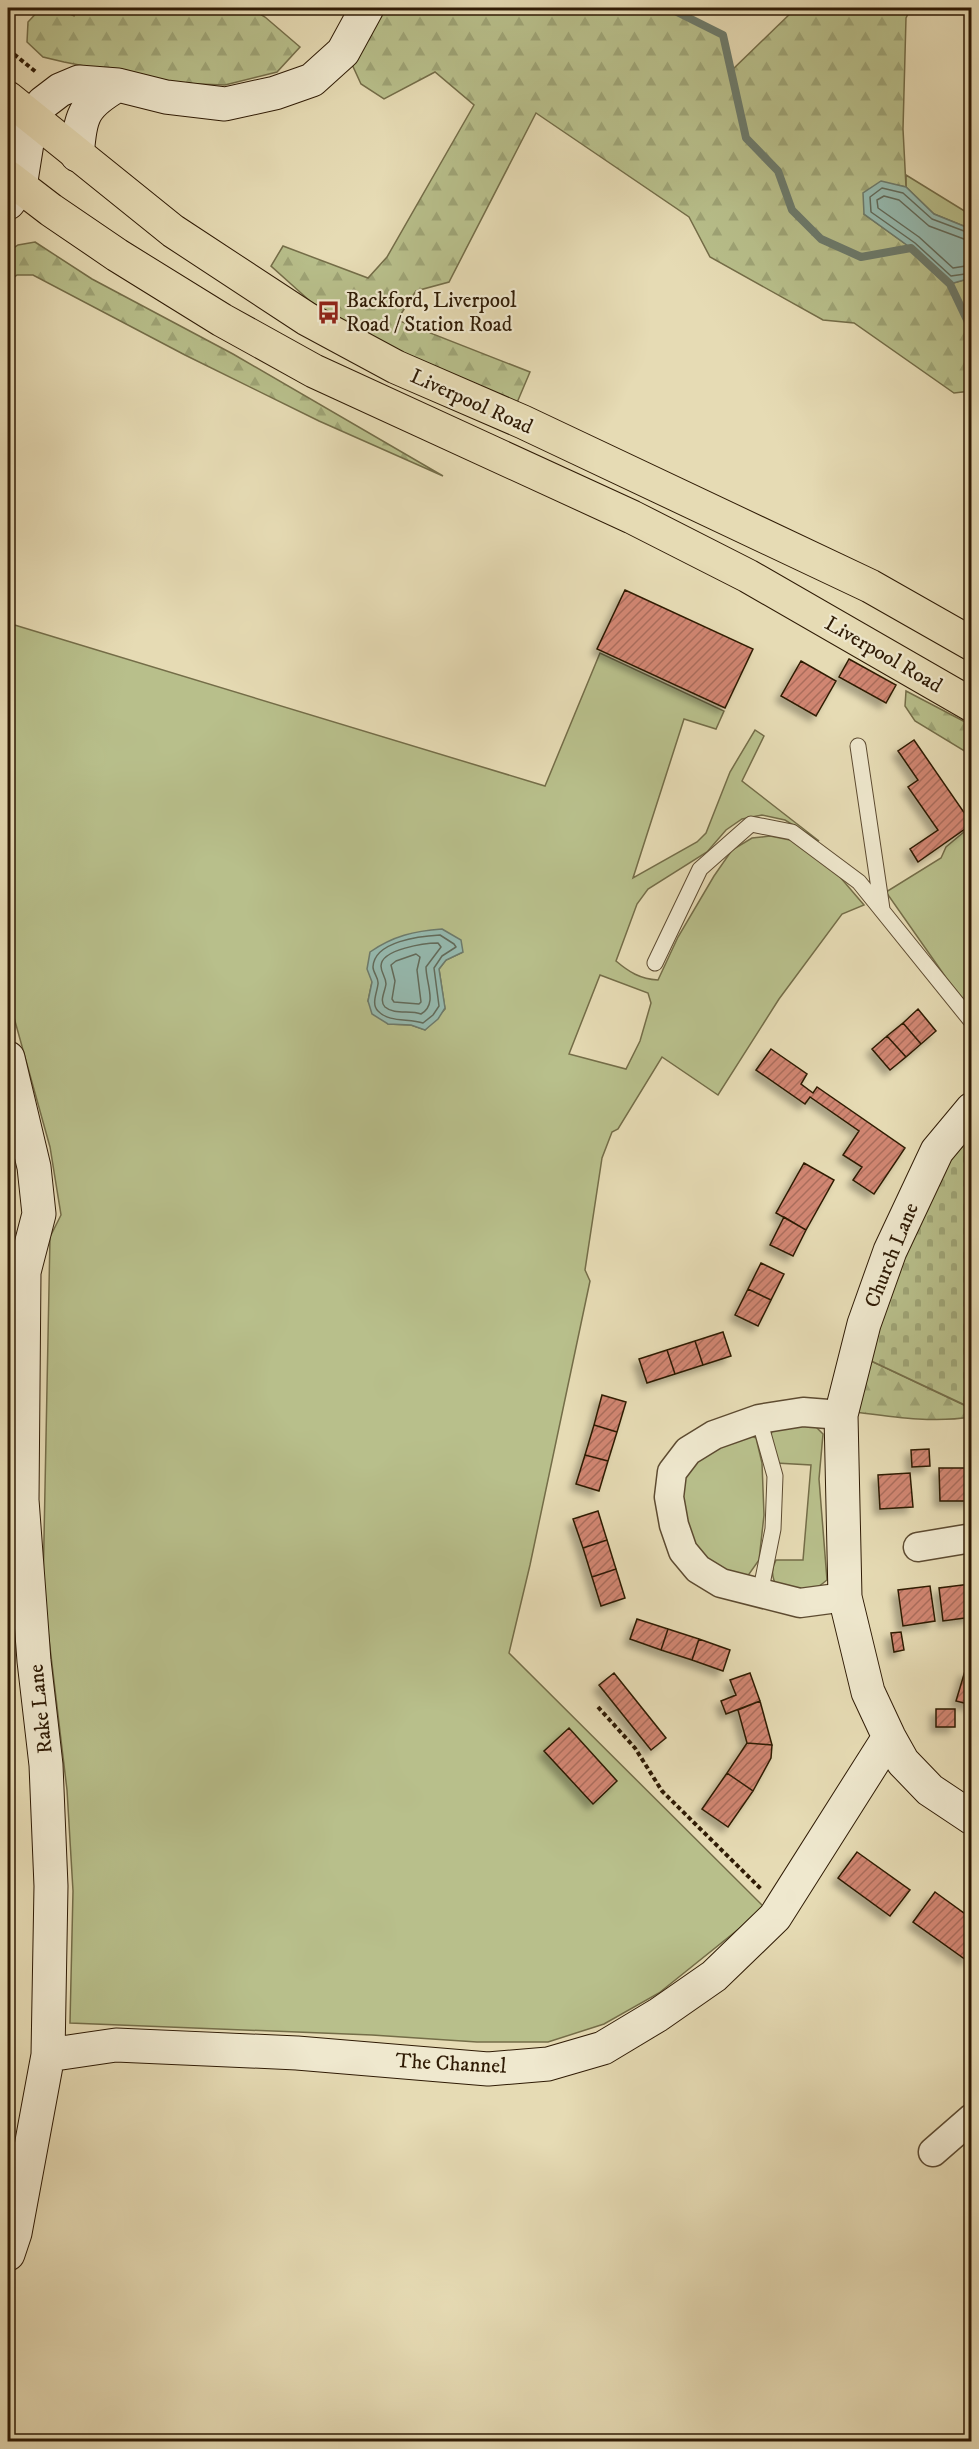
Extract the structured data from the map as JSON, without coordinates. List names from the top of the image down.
{
  "streets": {
    "highway": ["Liverpool Road"],
    "street": ["Church Lane", "Rake Lane", "The Channel"]
  },
  "crossings": [
    ["Church Lane", "The Channel"],
    ["Rake Lane", "The Channel"]
  ],
  "places": {
    "bus stop": ["Backford, Liverpool Road / Station Road"]
  }
}
